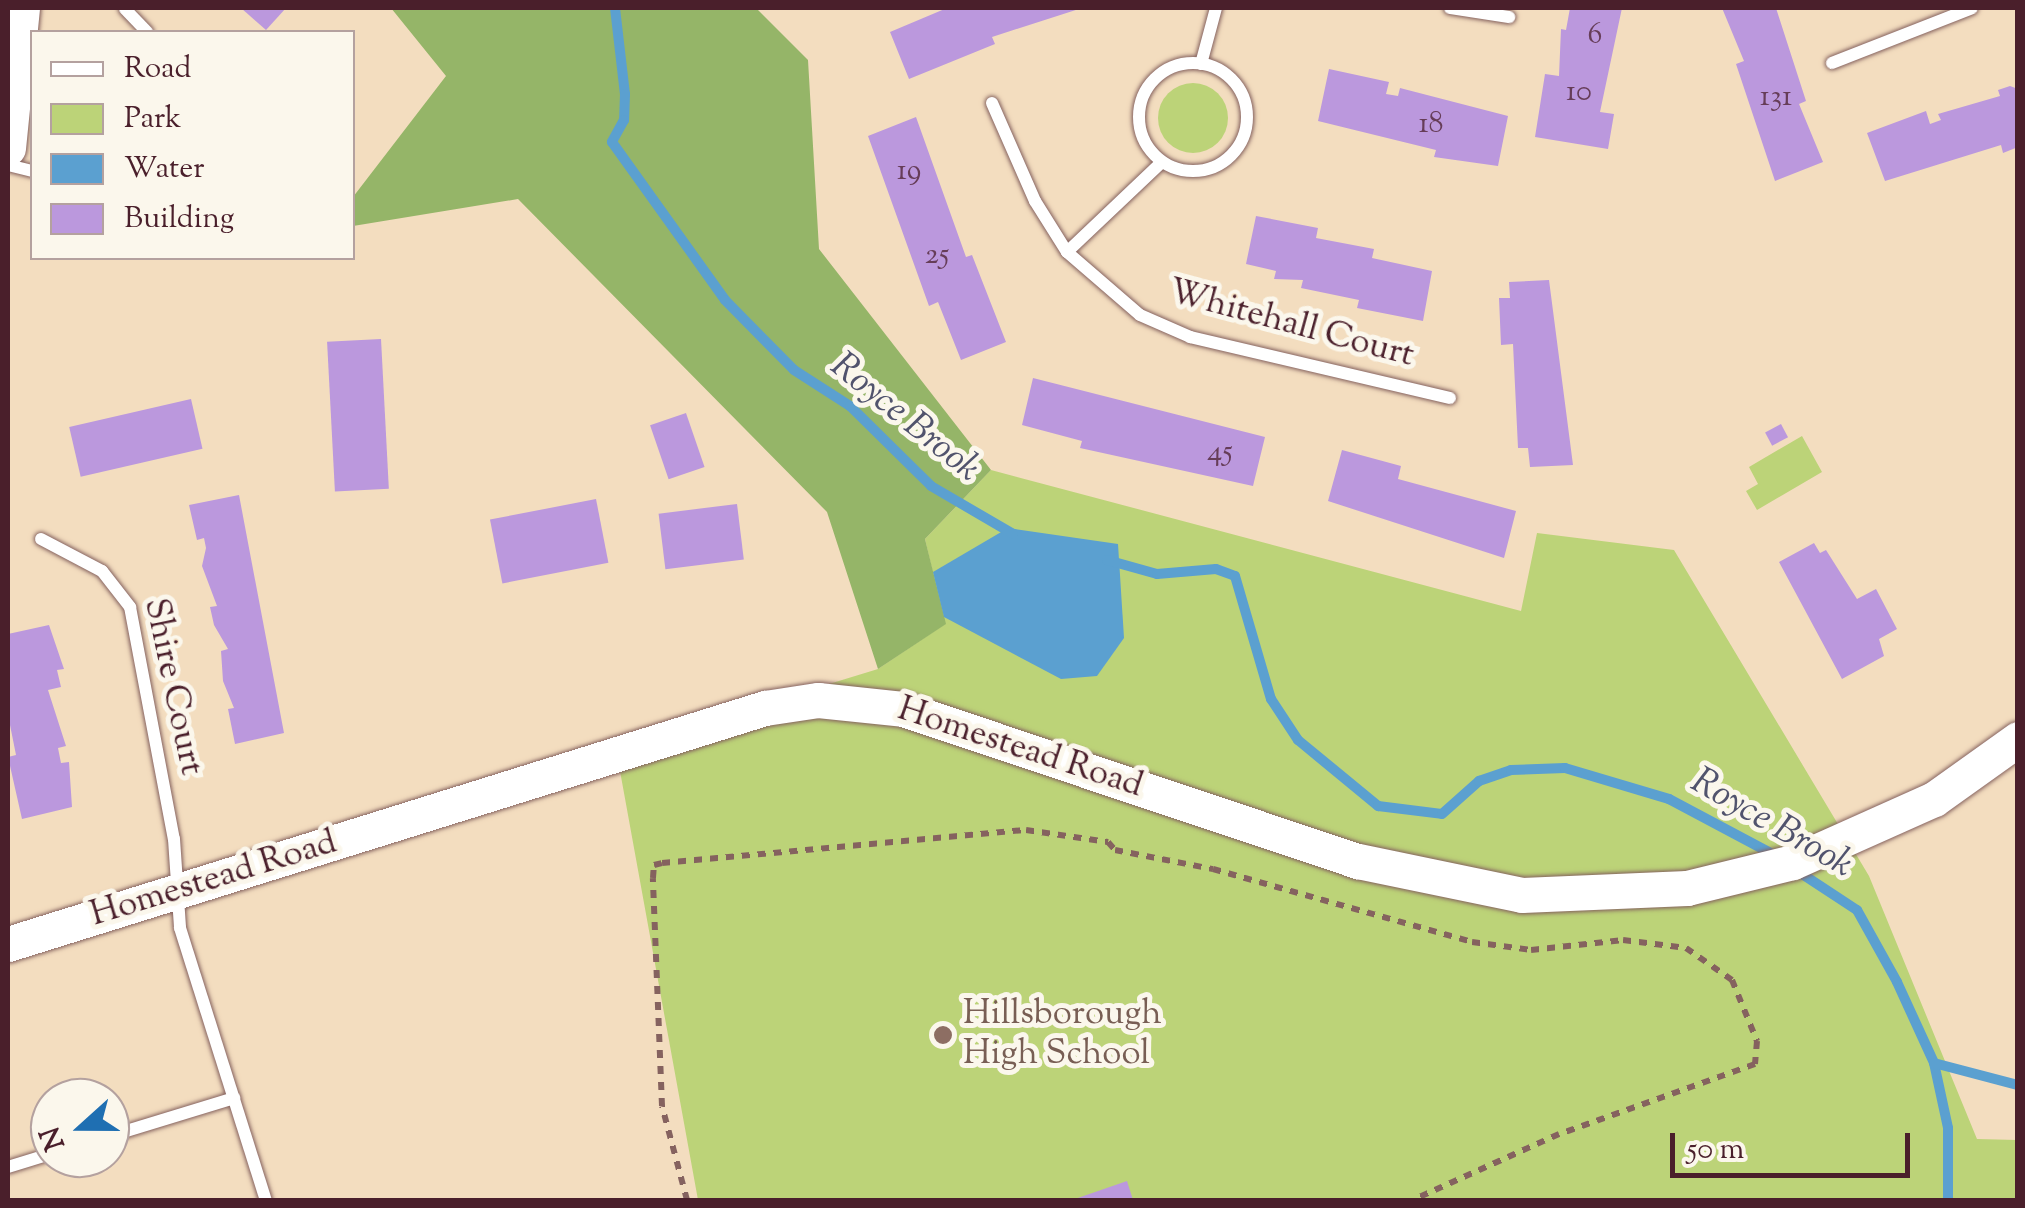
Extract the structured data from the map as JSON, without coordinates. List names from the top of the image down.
{
  "streets": {
    "street": ["Homestead Road"],
    "lane": ["Whitehall Court", "Shire Court"]
  },
  "crossings": [
    ["Shire Court", "Homestead Road"]
  ],
  "water": ["Royce Brook"],
  "places": ["Hillsborough High School"],
  "house_numbers": [
    "6",
    "10",
    "131",
    "18",
    "19",
    "25",
    "45"
  ],
  "legend": [
    "Road",
    "Park",
    "Water",
    "Building"
  ],
  "scale_bar": "50 m",
  "north": "left"
}
